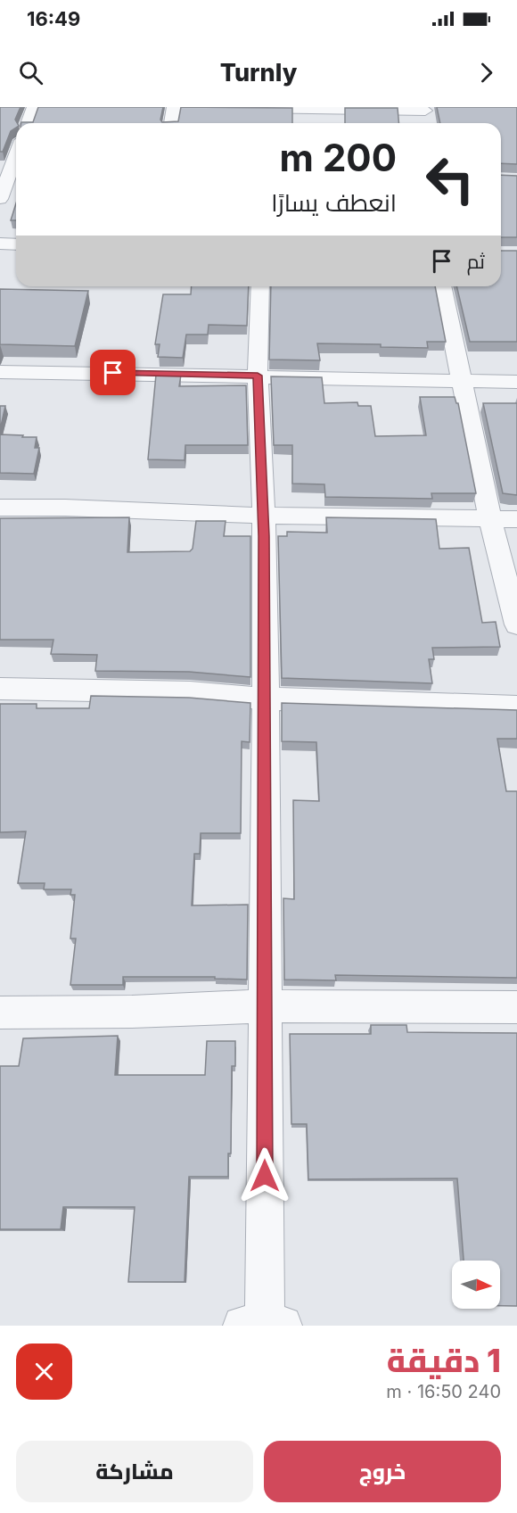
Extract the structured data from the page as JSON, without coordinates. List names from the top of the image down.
{
  "north": "right",
  "page": {
    "status": "16:49",
    "header": "Turnly",
    "turn": ["200 m", "انعطف يسارًا"],
    "then": "ثم",
    "heading": ["1 دقيقة", "240 m · 16:50"],
    "buttons": ["خروج", "مشاركة"]
  }
}
